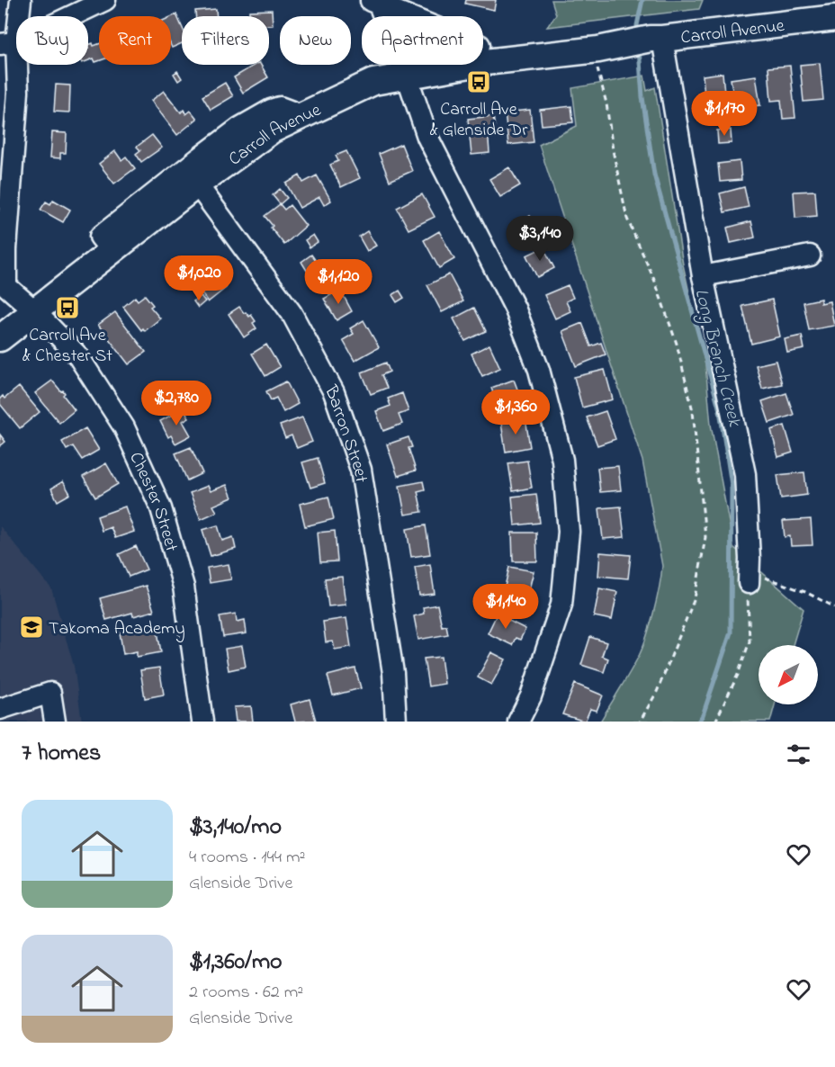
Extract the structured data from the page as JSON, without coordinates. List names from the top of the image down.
{
  "streets": {
    "main road": ["Carroll Avenue"],
    "street": ["Barron Street", "Chester Street"]
  },
  "crossings": [
    ["Carroll Avenue", "Barron Street"],
    ["Carroll Avenue", "Chester Street"]
  ],
  "water": ["Long Branch Creek"],
  "places": {
    "bus stop": ["Carroll Ave & Glenside Dr", "Carroll Ave & Chester St"],
    "school or university": ["Takoma Academy"]
  },
  "north": "bottom left",
  "page": {
    "chip": [
      "Buy",
      "Rent",
      "Filters",
      "New",
      "Apartment"
    ],
    "price": [
      "$1,170",
      "$3,140",
      "$1,020",
      "$1,120",
      "$2,780",
      "$1,360",
      "$1,140"
    ],
    "heading": "7 homes",
    "list": [
      {
        "name": "$3,140/mo",
        "note": "4 rooms · 144 m² · Glenside Drive"
      },
      {
        "name": "$1,360/mo",
        "note": "2 rooms · 62 m² · Glenside Drive"
      }
    ]
  }
}
